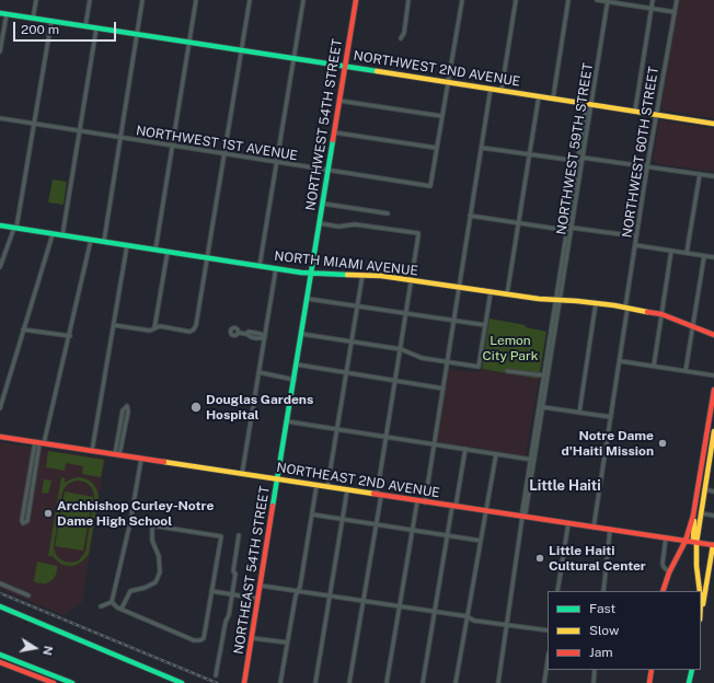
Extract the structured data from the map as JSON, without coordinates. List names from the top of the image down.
{
  "streets": {
    "main road": [
      "NORTHWEST 2ND AVENUE",
      "NORTHWEST 54TH STREET",
      "NORTH MIAMI AVENUE",
      "NORTHEAST 2ND AVENUE",
      "NORTHEAST 54TH STREET"
    ],
    "street": ["NORTHWEST 1ST AVENUE", "NORTHWEST 59TH STREET", "NORTHWEST 60TH STREET"]
  },
  "crossings": [
    ["NORTHWEST 2ND AVENUE", "NORTHWEST 54TH STREET"],
    ["NORTHWEST 2ND AVENUE", "NORTHWEST 59TH STREET"],
    ["NORTHWEST 2ND AVENUE", "NORTHWEST 60TH STREET"],
    ["NORTHWEST 54TH STREET", "NORTHWEST 1ST AVENUE"],
    ["NORTHWEST 54TH STREET", "NORTHEAST 54TH STREET"],
    ["NORTHWEST 59TH STREET", "NORTH MIAMI AVENUE"],
    ["NORTHWEST 60TH STREET", "NORTH MIAMI AVENUE"],
    ["NORTHWEST 60TH STREET", "NORTHEAST 2ND AVENUE"],
    ["NORTH MIAMI AVENUE", "NORTHEAST 54TH STREET"],
    ["NORTHEAST 2ND AVENUE", "NORTHEAST 54TH STREET"]
  ],
  "districts": ["Little Haiti"],
  "parks": ["Lemon City Park"],
  "places": [
    "Douglas Gardens Hospital",
    "Notre Dame d'Haiti Mission",
    "Archbishop Curley-Notre Dame High School",
    "Little Haiti Cultural Center"
  ],
  "legend": ["Fast", "Slow", "Jam"],
  "scale_bar": "200 m",
  "north": "right"
}
